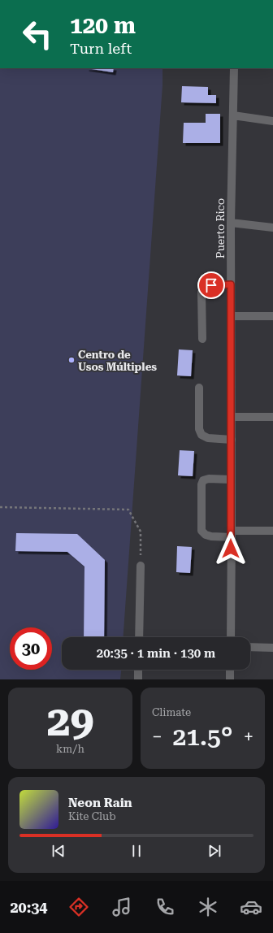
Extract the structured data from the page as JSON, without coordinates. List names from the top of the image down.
{
  "streets": {
    "street": ["Puerto Rico"]
  },
  "places": ["Centro de Usos Múltiples"],
  "page": {
    "turn": ["120 m", "Turn left"],
    "limit": "30",
    "trip": "20:35 · 1 min · 130 m",
    "tile": [
      ["29", "km/h"],
      "Climate"
    ],
    "heat": ["−", "21.5°", "+"],
    "song": ["Neon Rain", "Kite Club"],
    "tabs": "20:34"
  }
}
